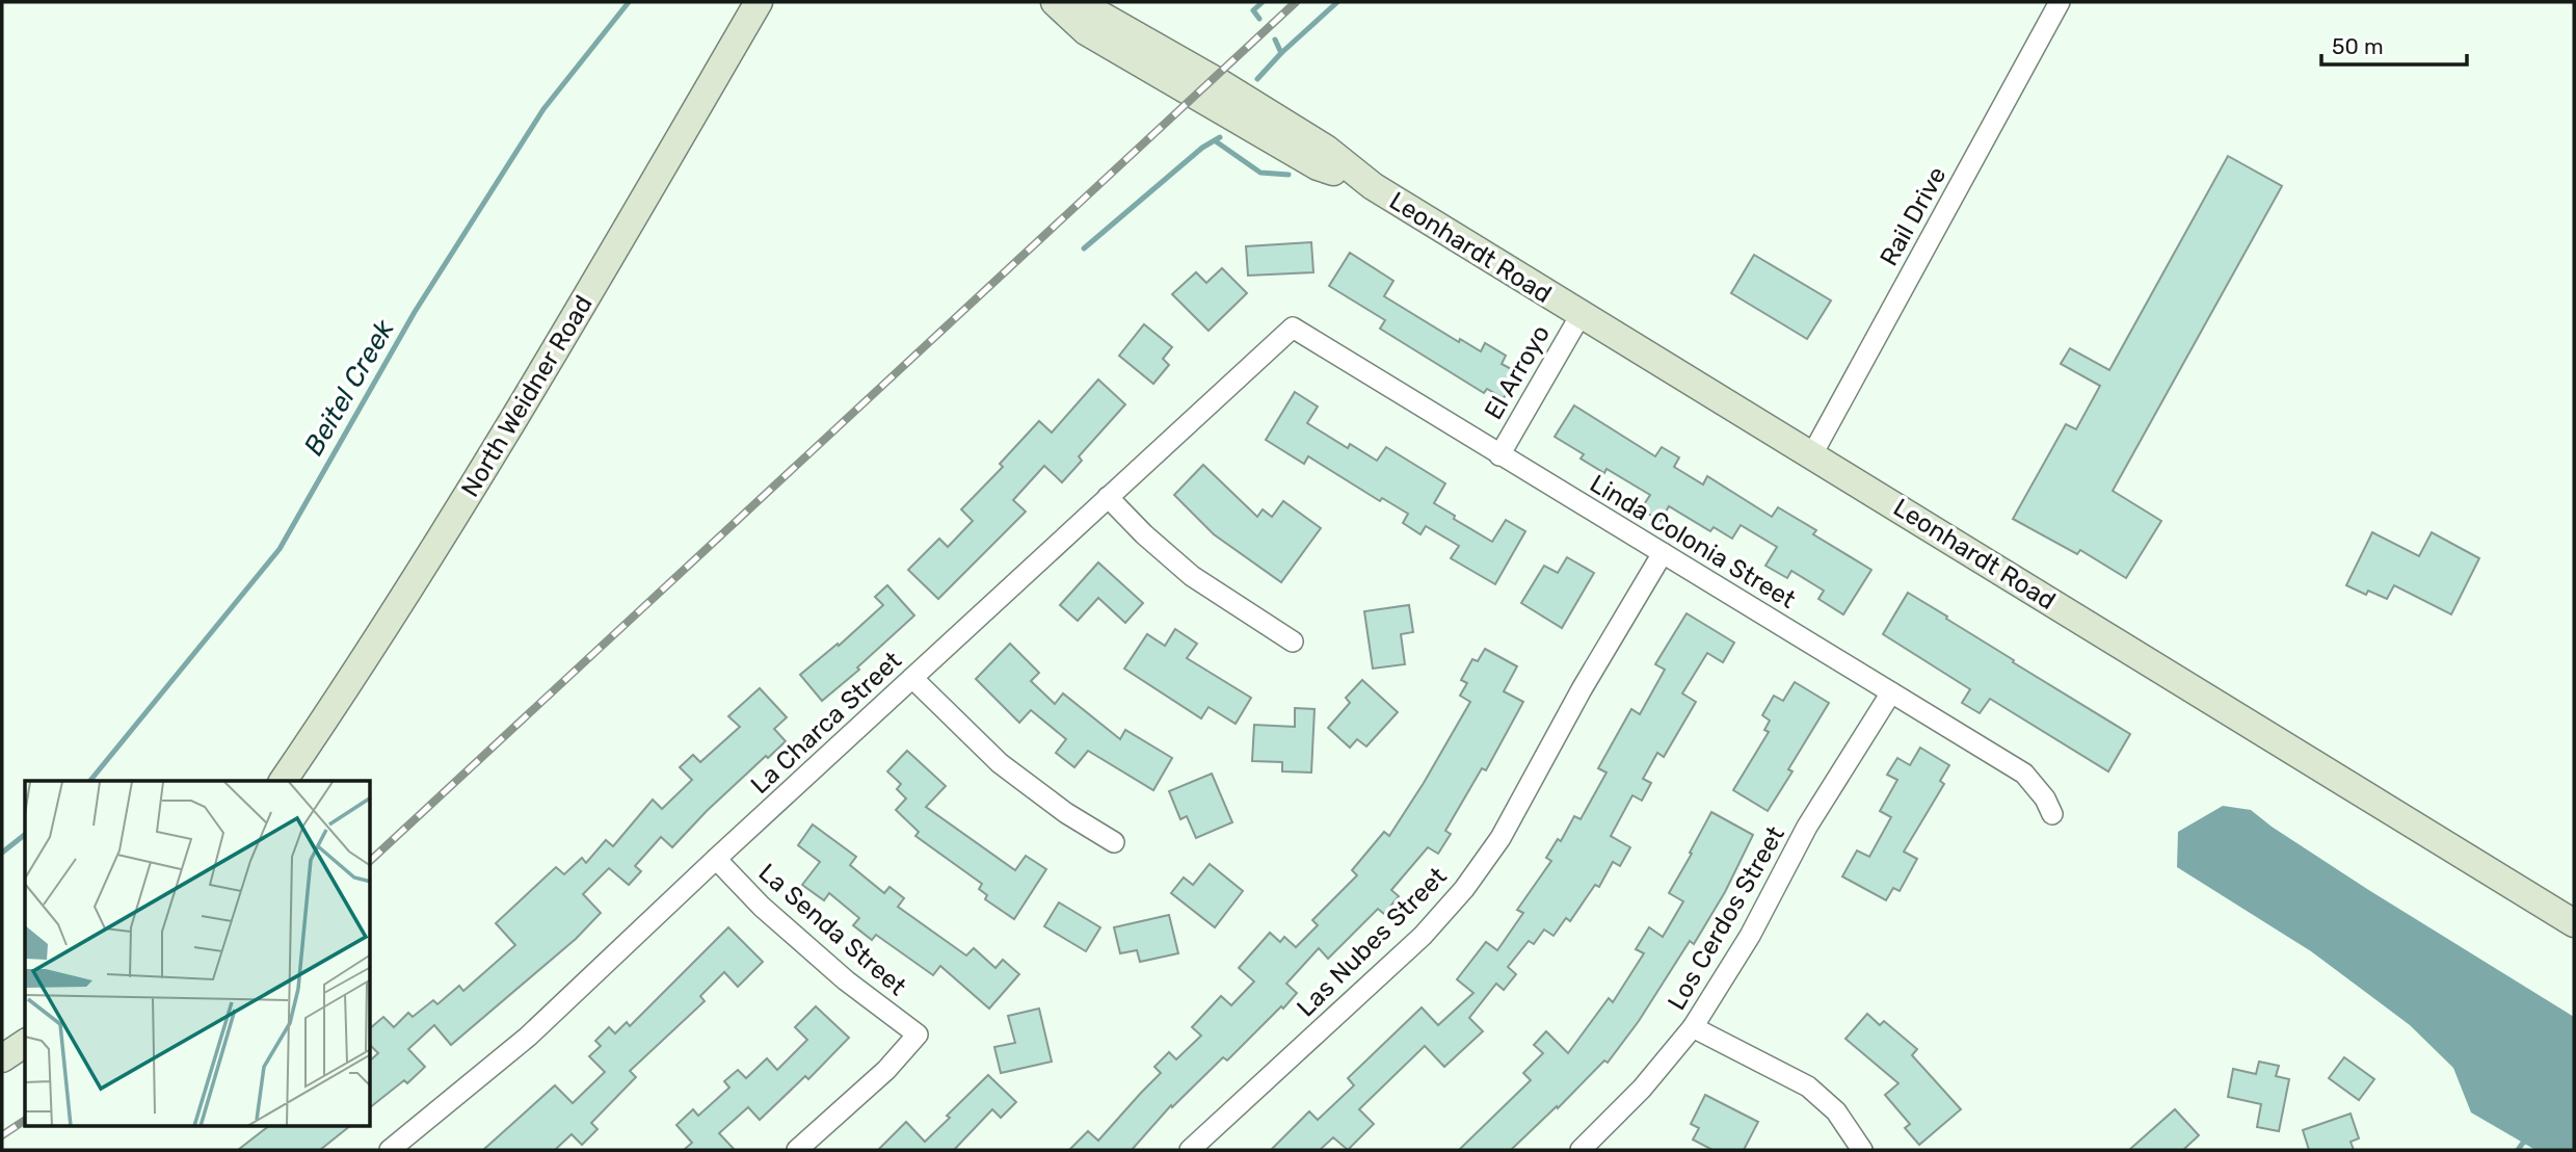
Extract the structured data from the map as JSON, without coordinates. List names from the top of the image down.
{
  "streets": {
    "street": [
      "Rail Drive",
      "Leonhardt Road",
      "El Arroyo",
      "North Weidner Road",
      "Linda Colonia Street",
      "La Charca Street",
      "Los Cerdos Street",
      "La Senda Street",
      "Las Nubes Street"
    ]
  },
  "crossings": [
    ["Rail Drive", "Leonhardt Road"],
    ["Leonhardt Road", "El Arroyo"],
    ["El Arroyo", "Linda Colonia Street"],
    ["Linda Colonia Street", "La Charca Street"],
    ["Linda Colonia Street", "Los Cerdos Street"],
    ["Linda Colonia Street", "Las Nubes Street"],
    ["La Charca Street", "La Senda Street"]
  ],
  "water": ["Beitel Creek"],
  "scale_bar": "50 m"
}
